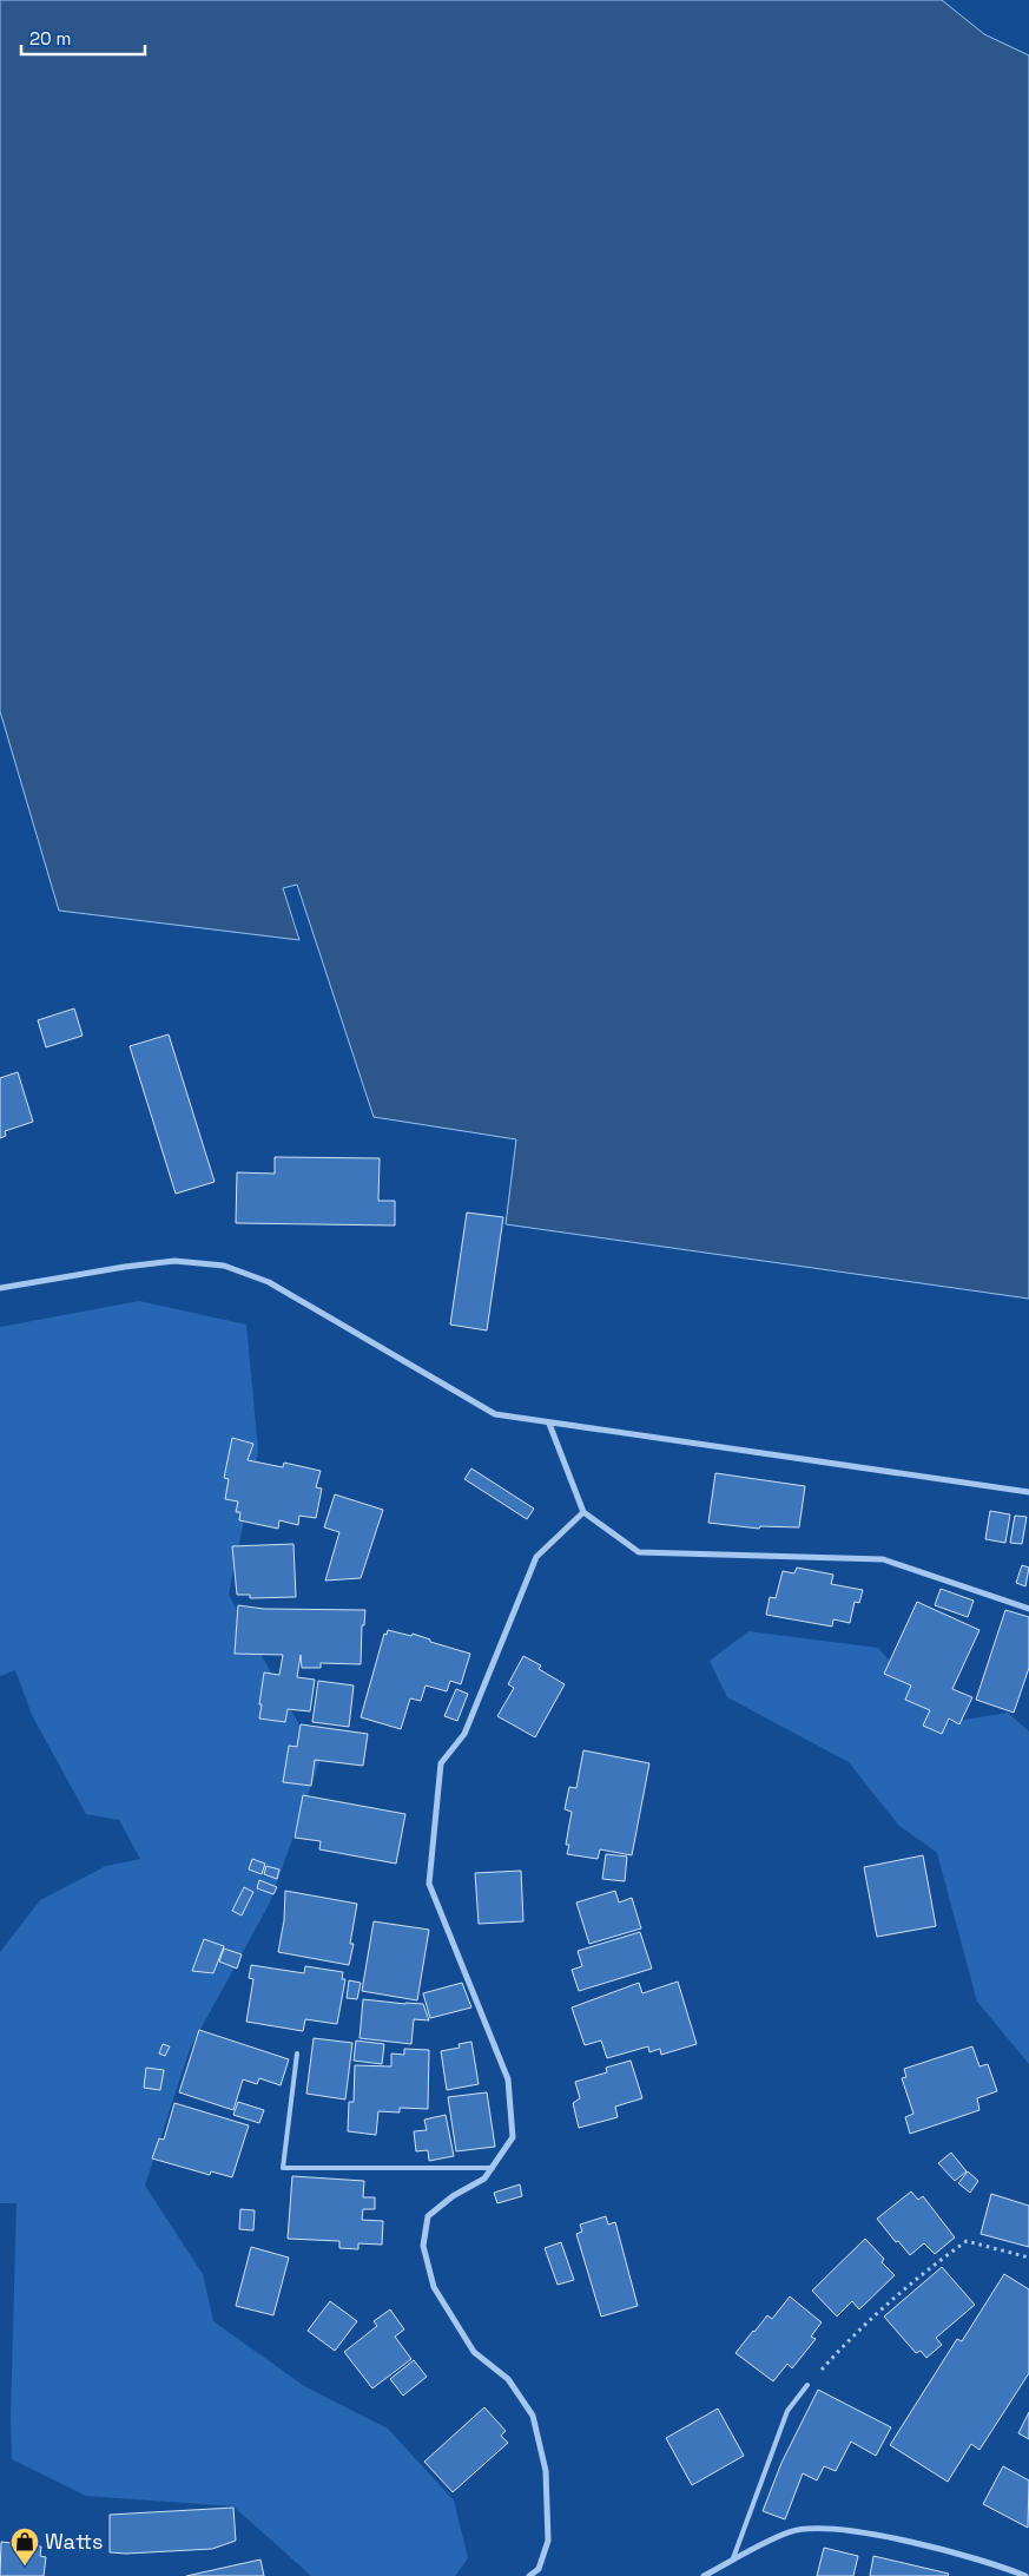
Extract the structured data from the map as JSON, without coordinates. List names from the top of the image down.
{
  "places": {
    "shop": ["Watts"]
  },
  "scale_bar": "20 m"
}
